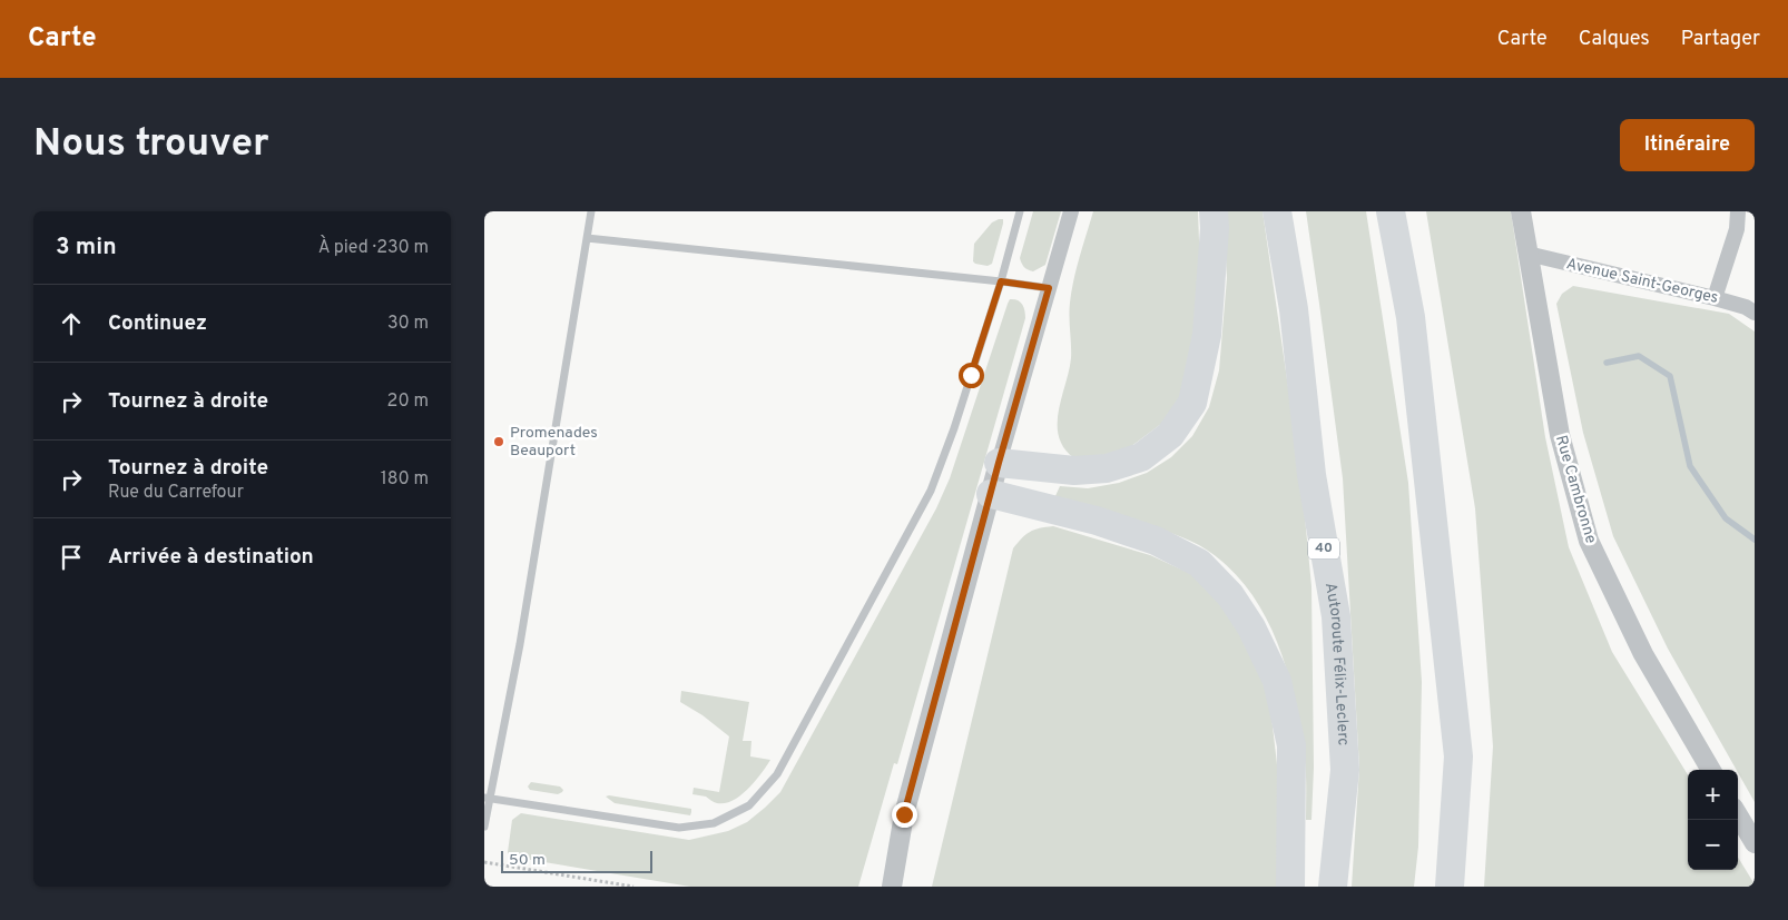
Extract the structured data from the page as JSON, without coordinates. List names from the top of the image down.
{
  "streets": {
    "highway": ["40", "Autoroute Félix-Leclerc"],
    "street": ["Avenue Saint-Georges", "Rue Cambronne"]
  },
  "crossings": [
    ["Avenue Saint-Georges", "Rue Cambronne"]
  ],
  "places": ["Promenades Beauport"],
  "scale_bar": "50 m",
  "page": {
    "header": "Carte",
    "nav": ["Carte", "Calques", "Partager"],
    "buttons": "Itinéraire",
    "title": "Nous trouver",
    "heading": ["3 min", "À pied · 230 m"],
    "list": [
      ["Continuez", "30 m"],
      ["Tournez à droite", "20 m"],
      ["Tournez à droite", "Rue du Carrefour", "180 m"],
      "Arrivée à destination"
    ],
    "map_buttons": ["+", "−"],
    "scale": "50 m"
  }
}
